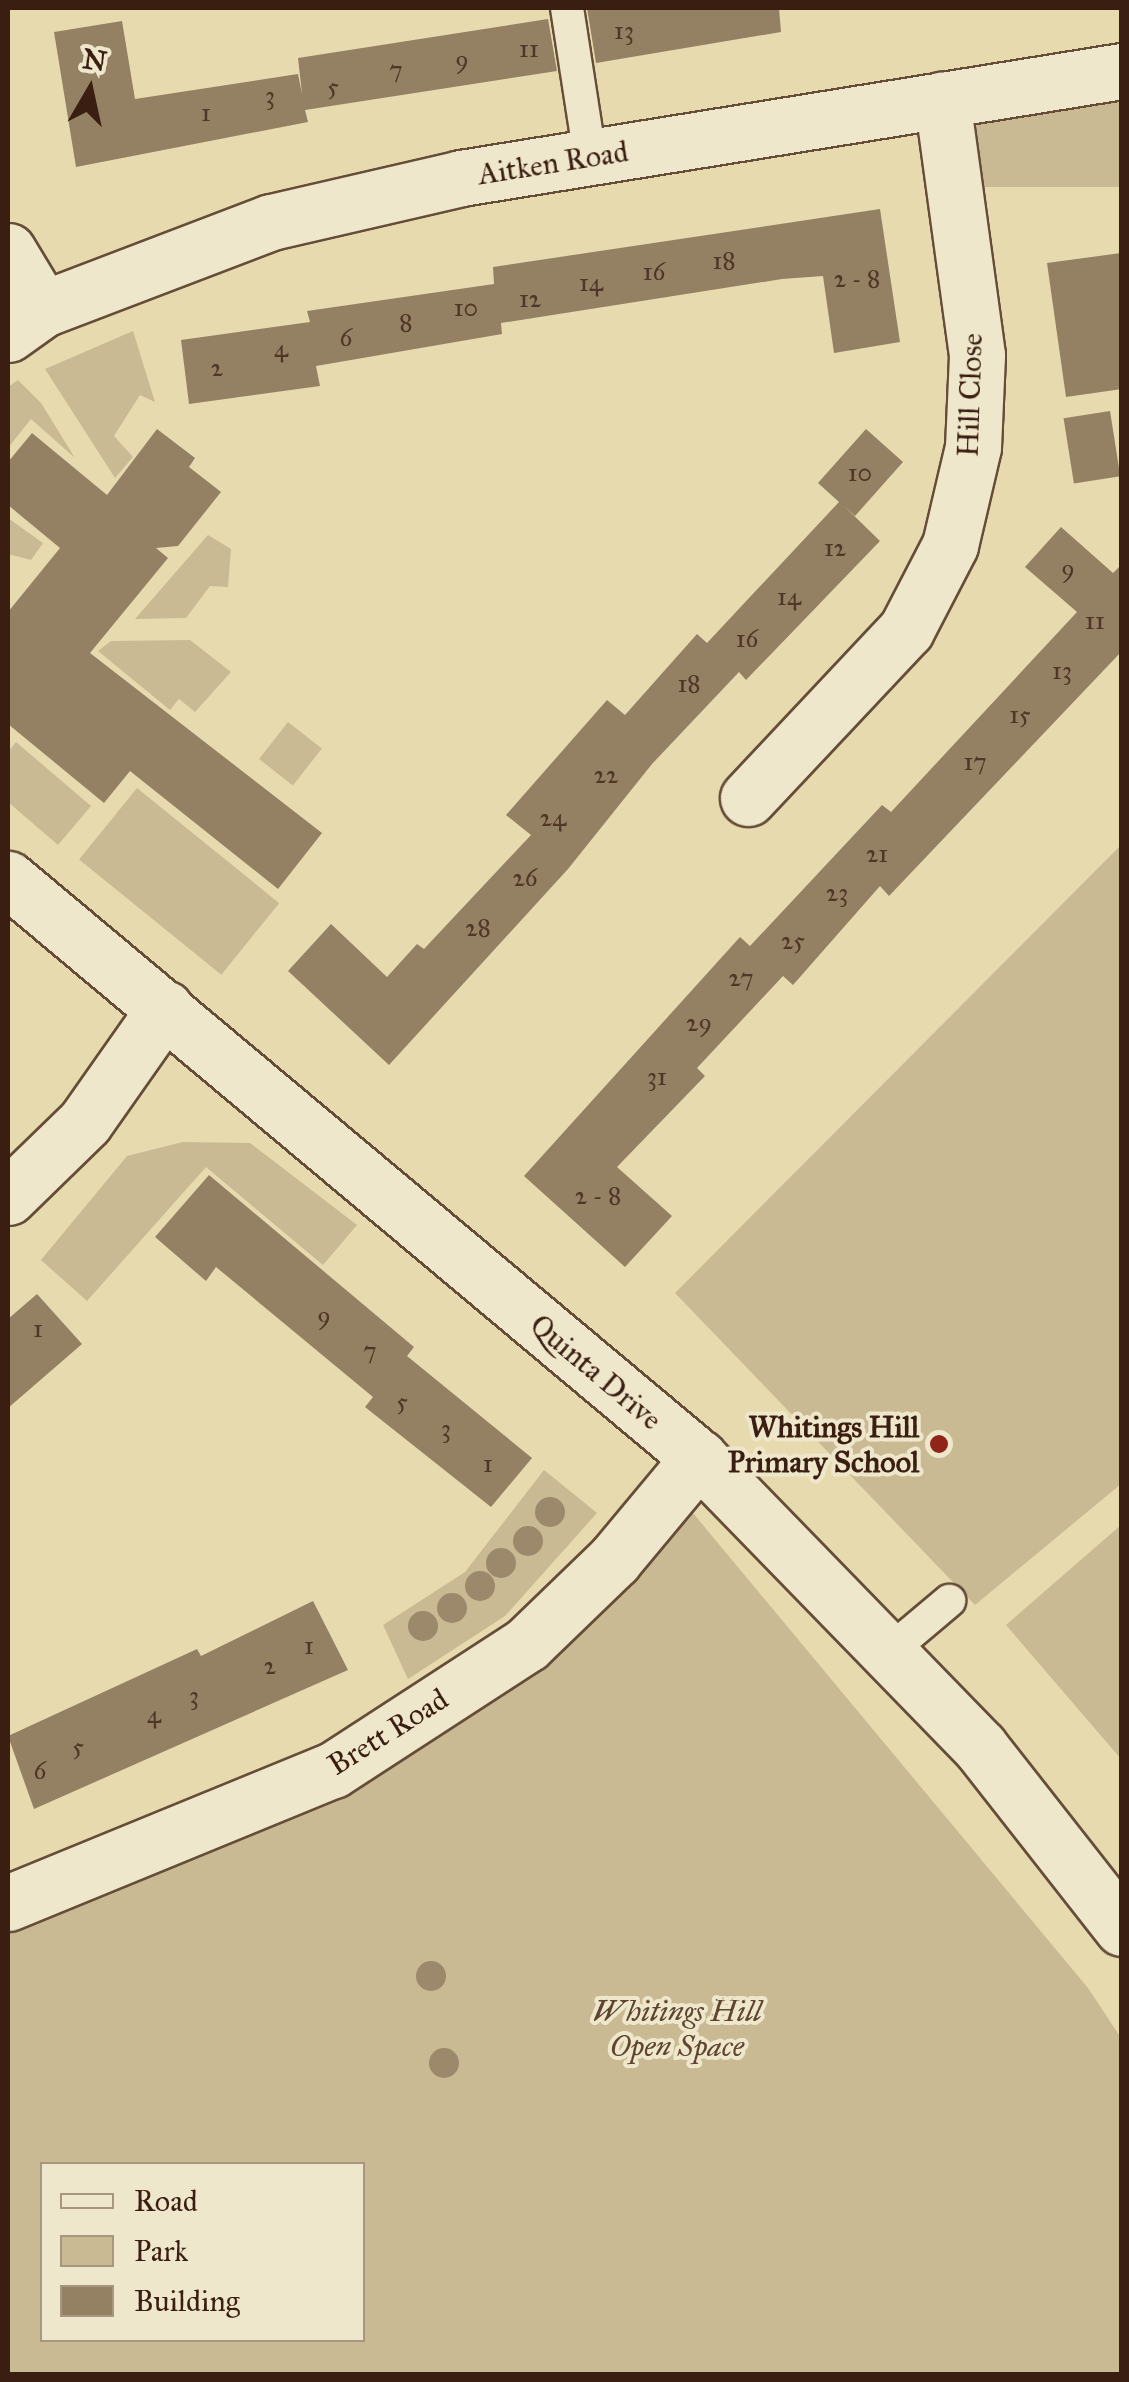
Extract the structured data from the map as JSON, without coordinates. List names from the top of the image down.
{
  "streets": {
    "street": [
      "Aitken Road",
      "Hill Close",
      "Quinta Drive",
      "Brett Road"
    ]
  },
  "crossings": [
    ["Aitken Road", "Hill Close"],
    ["Quinta Drive", "Brett Road"]
  ],
  "parks": ["Whitings Hill Open Space"],
  "places": ["Whitings Hill Primary School"],
  "house_numbers": [
    "13",
    "11",
    "9",
    "7",
    "5",
    "3",
    "1",
    "18",
    "16",
    "2 - 8",
    "14",
    "12",
    "10",
    "8",
    "6",
    "4",
    "2",
    "10",
    "12",
    "9",
    "14",
    "11",
    "16",
    "13",
    "18",
    "15",
    "17",
    "22",
    "24",
    "21",
    "26",
    "23",
    "28",
    "25",
    "27",
    "29",
    "31",
    "2 - 8",
    "9",
    "1",
    "7",
    "5",
    "3",
    "1",
    "1",
    "2",
    "3",
    "4",
    "5",
    "6"
  ],
  "legend": ["Road", "Park", "Building"],
  "north": "top"
}
